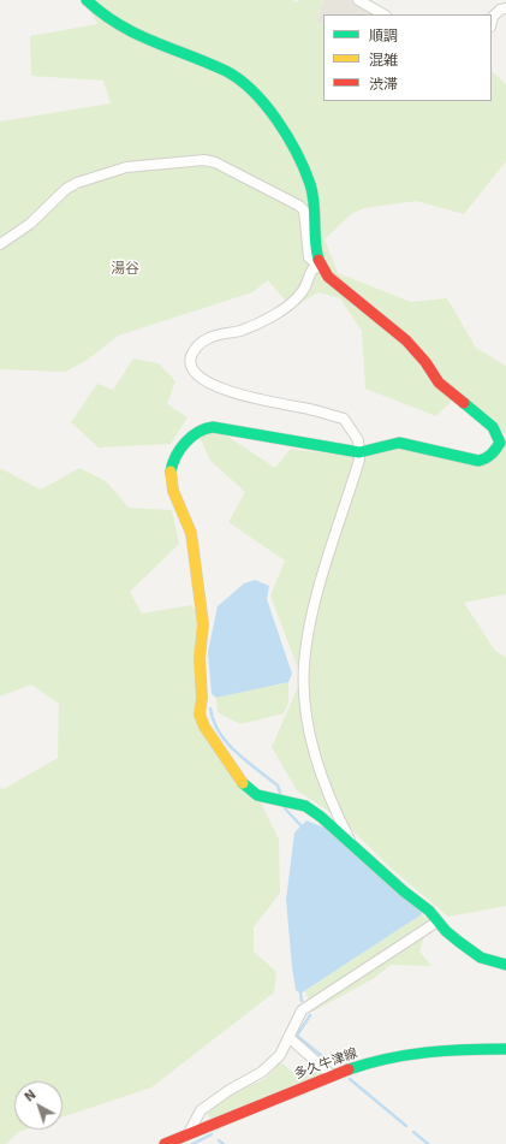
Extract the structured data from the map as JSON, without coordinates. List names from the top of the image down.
{
  "streets": {
    "street": ["多久牛津線"]
  },
  "districts": ["湯谷"],
  "legend": ["順調", "混雑", "渋滞"],
  "north": "top left"
}
